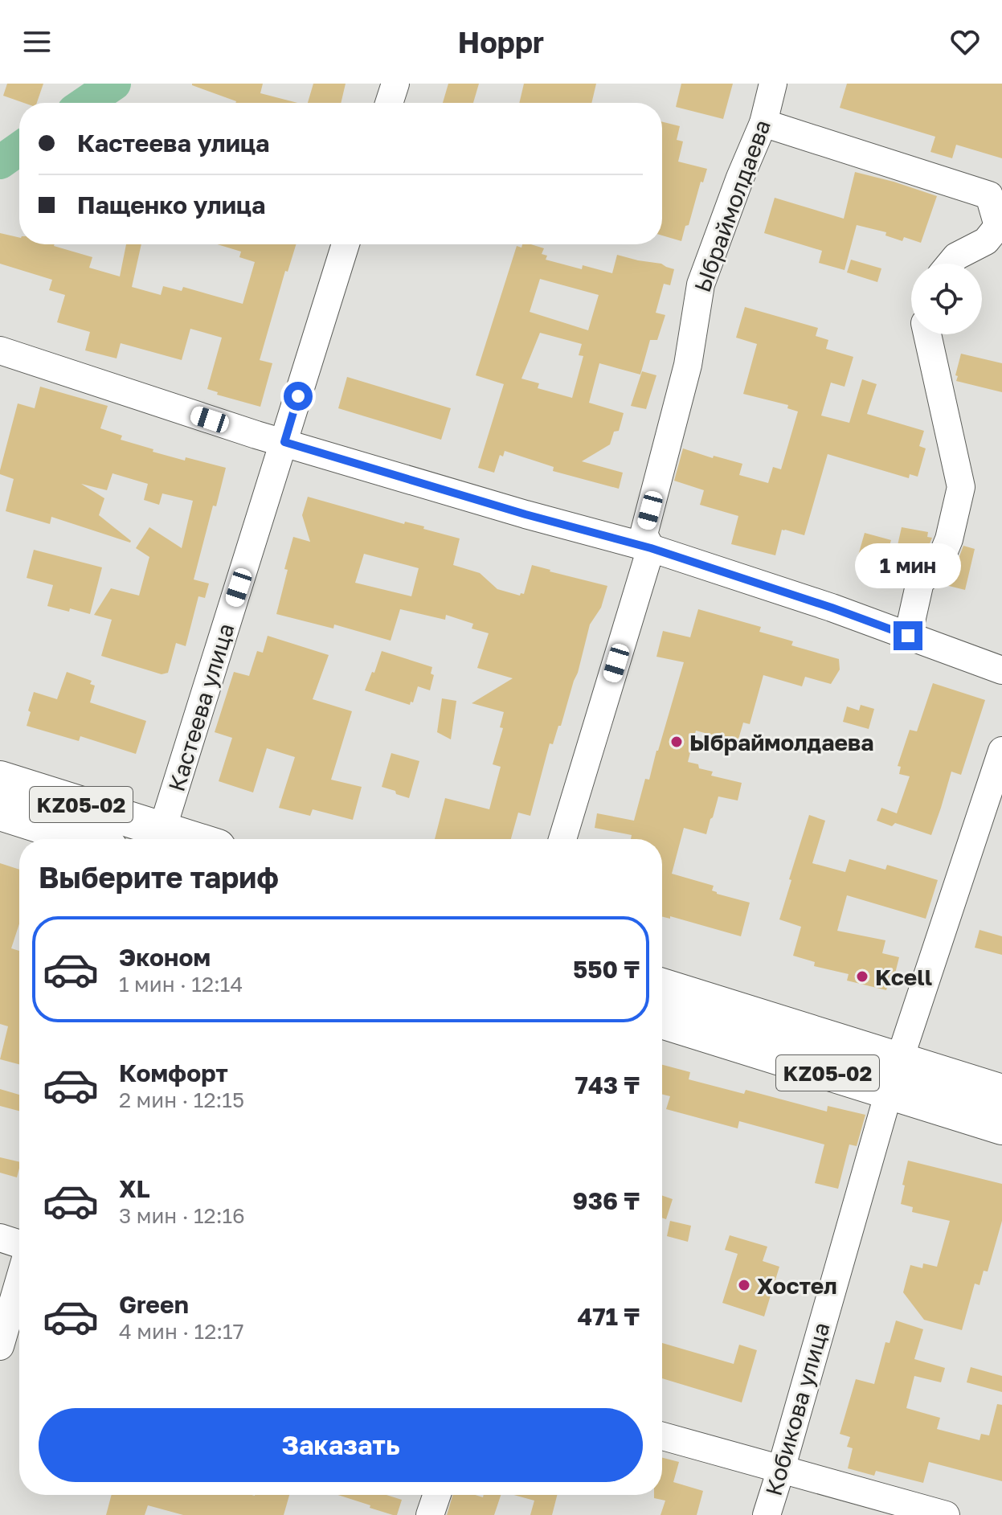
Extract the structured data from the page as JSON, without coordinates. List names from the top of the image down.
{
  "streets": {
    "highway": ["KZ05-02"],
    "street": ["Ыбраймолдаева", "Кастеева улица", "Кобикова улица"]
  },
  "crossings": [
    ["Кастеева улица", "KZ05-02"],
    ["KZ05-02", "Кобикова улица"]
  ],
  "places": ["Ыбраймолдаева", "Kcell", "Хостел"],
  "page": {
    "header": "Hoppr",
    "banner": ["Кастеева улица", "Пащенко улица"],
    "bubble": "1 мин",
    "heading": "Выберите тариф",
    "list": [
      {
        "name": "Эконом",
        "note": "1 мин · 12:14",
        "value": "550 ₸"
      },
      {
        "name": "Комфорт",
        "note": "2 мин · 12:15",
        "value": "743 ₸"
      },
      {
        "name": "XL",
        "note": "3 мин · 12:16",
        "value": "936 ₸"
      },
      {
        "name": "Green",
        "note": "4 мин · 12:17",
        "value": "471 ₸"
      }
    ],
    "buttons": "Заказать"
  }
}
